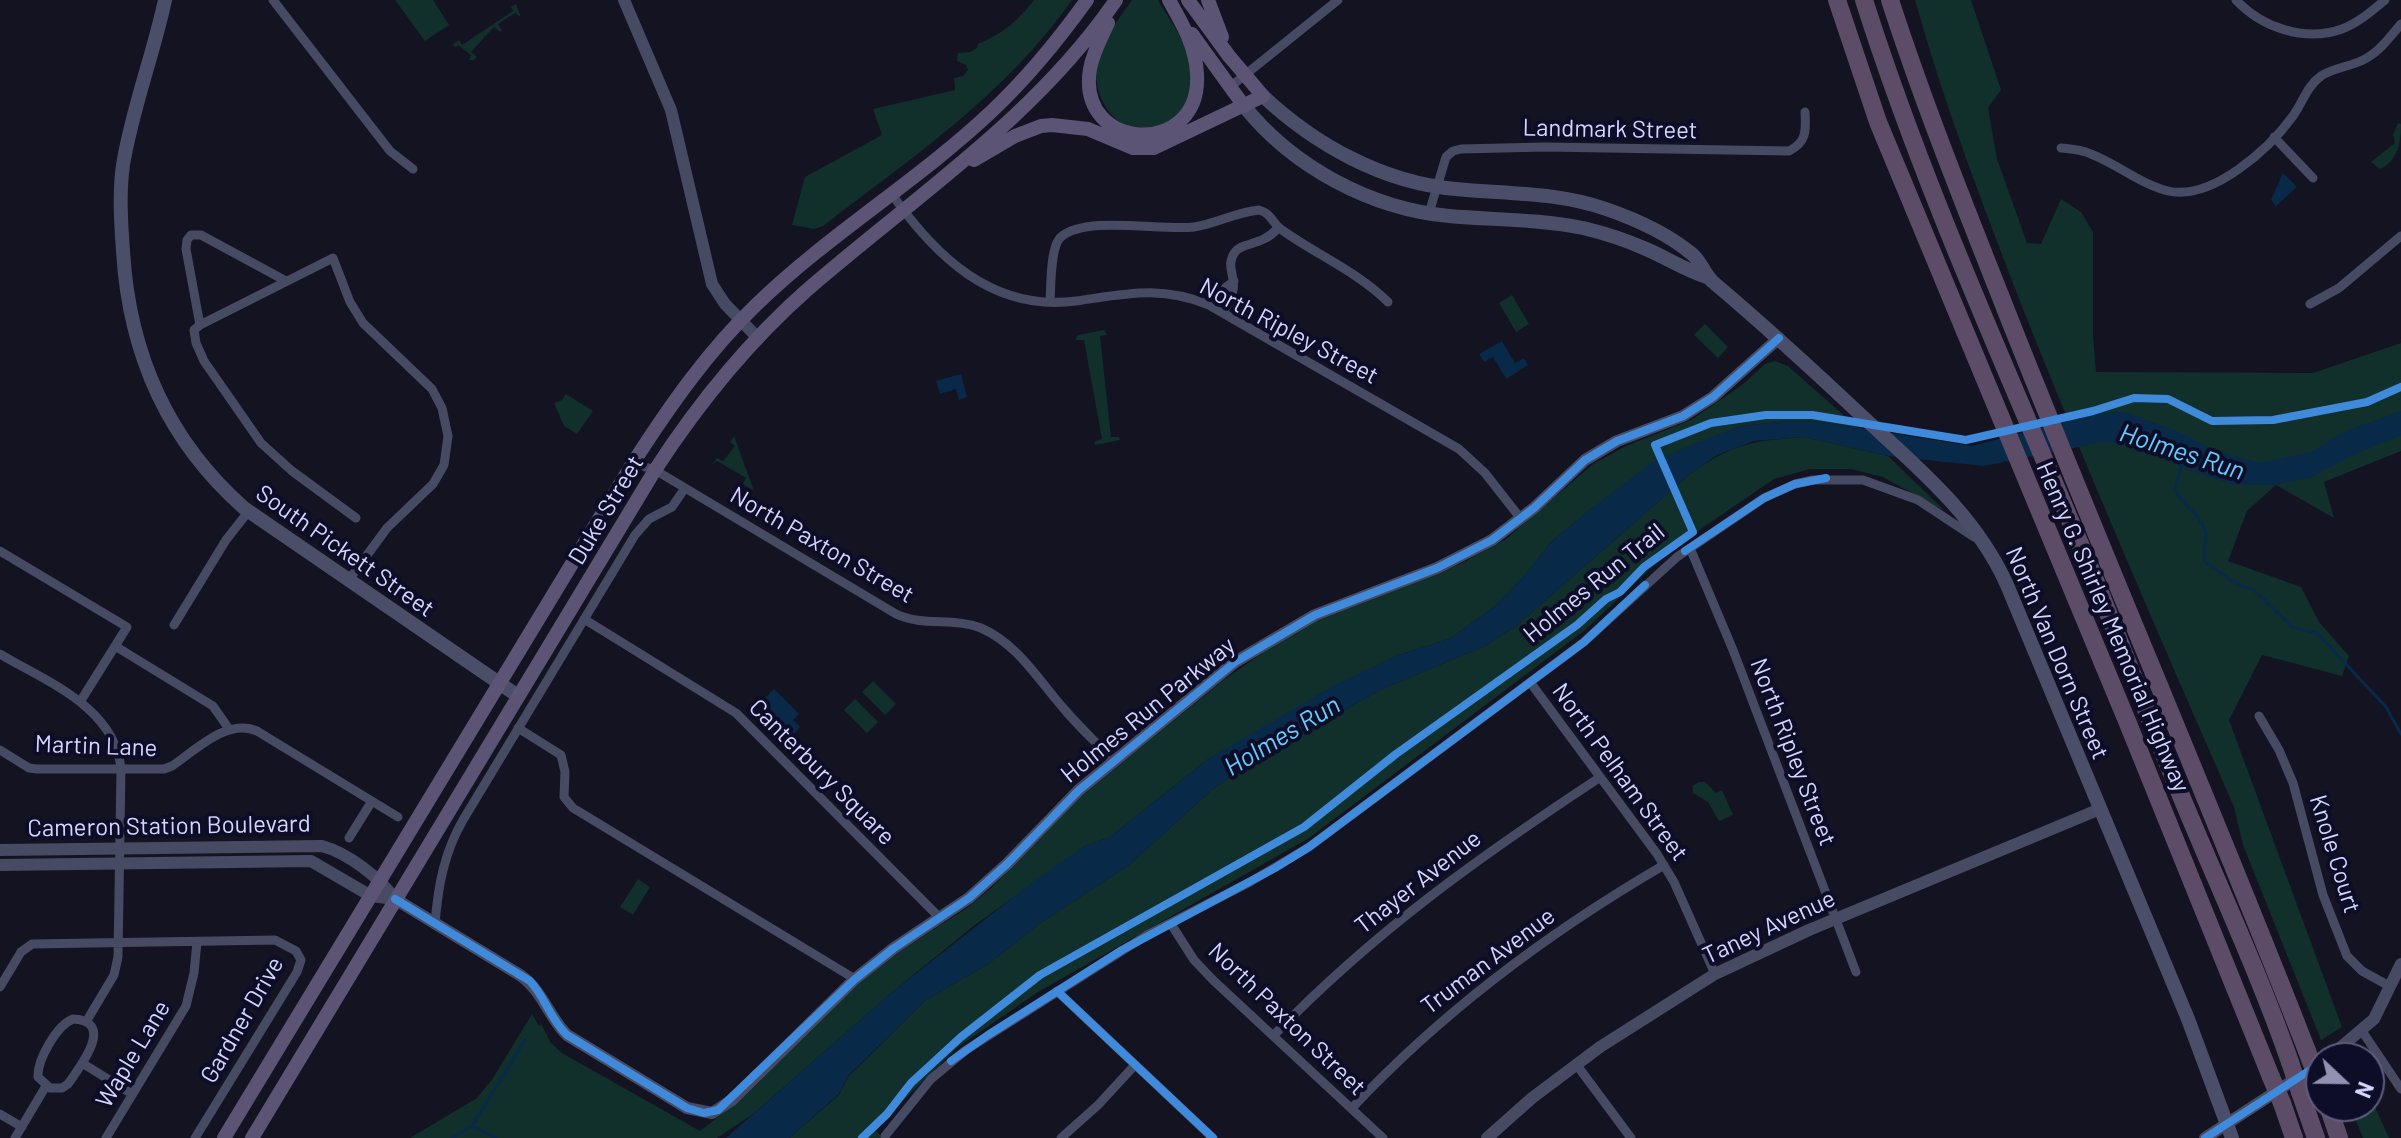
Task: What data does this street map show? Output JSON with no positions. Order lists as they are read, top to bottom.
{
  "streets": {
    "highway": ["Henry G. Shirley Memorial Highway"],
    "main road": ["Duke Street", "South Pickett Street", "North Van Dorn Street"],
    "street": [
      "Landmark Street",
      "North Ripley Street",
      "North Paxton Street",
      "Holmes Run Parkway",
      "Martin Lane",
      "Canterbury Square",
      "North Pelham Street",
      "Cameron Station Boulevard",
      "Knole Court",
      "Thayer Avenue",
      "Taney Avenue",
      "Truman Avenue",
      "Gardner Drive",
      "Waple Lane"
    ],
    "cycle path": ["Holmes Run Trail"]
  },
  "crossings": [
    ["Landmark Street", "North Van Dorn Street"],
    ["North Ripley Street", "Duke Street"],
    ["North Ripley Street", "Holmes Run Parkway"],
    ["North Ripley Street", "Taney Avenue"],
    ["Duke Street", "North Paxton Street"],
    ["Duke Street", "South Pickett Street"],
    ["Duke Street", "Holmes Run Parkway"],
    ["Duke Street", "Canterbury Square"],
    ["Duke Street", "Cameron Station Boulevard"],
    ["North Paxton Street", "Holmes Run Parkway"],
    ["North Paxton Street", "Thayer Avenue"],
    ["North Paxton Street", "Truman Avenue"],
    ["North Van Dorn Street", "Holmes Run Parkway"],
    ["North Van Dorn Street", "Taney Avenue"],
    ["Holmes Run Parkway", "Canterbury Square"],
    ["North Pelham Street", "Thayer Avenue"],
    ["North Pelham Street", "Taney Avenue"],
    ["North Pelham Street", "Truman Avenue"],
    ["Gardner Drive", "Waple Lane"]
  ],
  "water": ["Holmes Run"],
  "north": "right"
}
